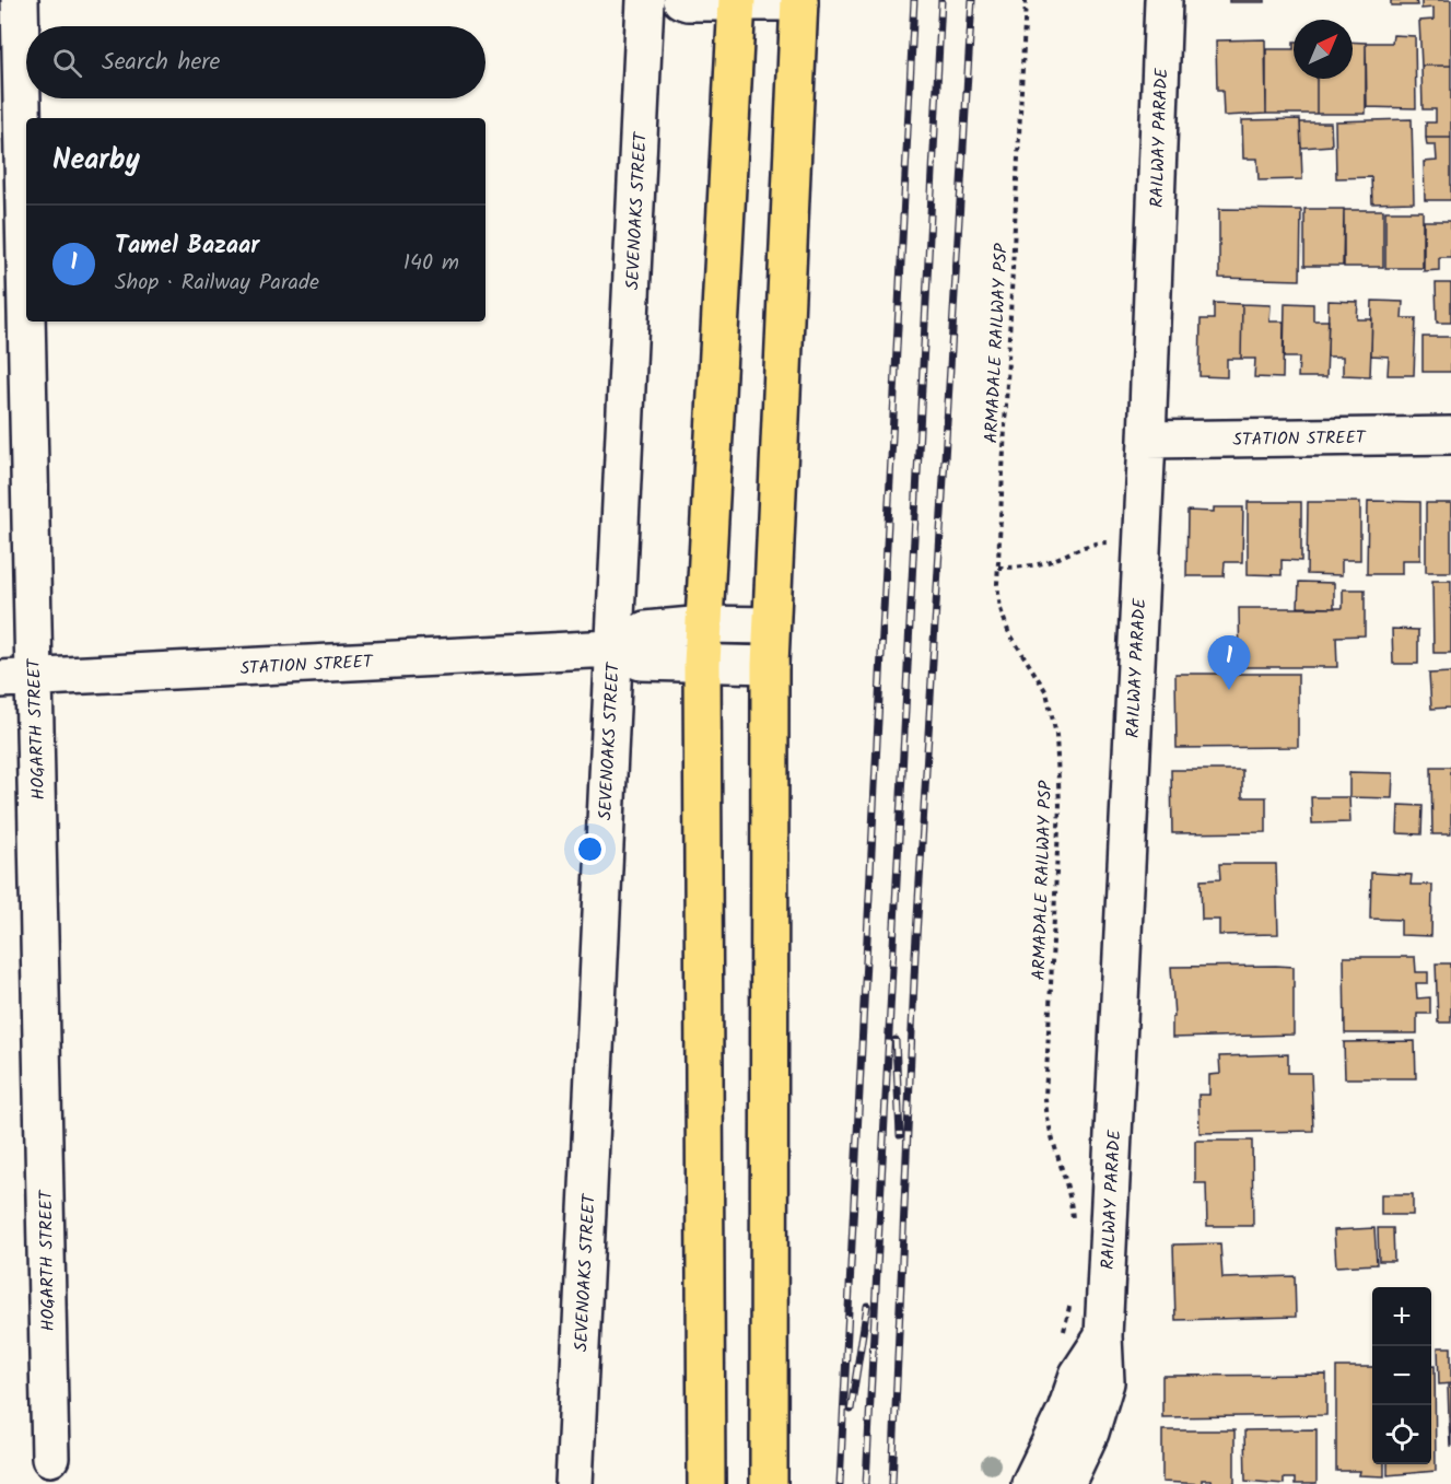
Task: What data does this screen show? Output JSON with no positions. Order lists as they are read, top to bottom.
{
  "streets": {
    "street": [
      "RAILWAY PARADE",
      "SEVENOAKS STREET",
      "STATION STREET",
      "HOGARTH STREET"
    ],
    "path": ["ARMADALE RAILWAY PSP"]
  },
  "crossings": [
    ["RAILWAY PARADE", "STATION STREET"],
    ["SEVENOAKS STREET", "STATION STREET"],
    ["STATION STREET", "HOGARTH STREET"]
  ],
  "north": "top right",
  "page": {
    "search": "Search here",
    "heading": "Nearby",
    "list": [
      {
        "mark": "1",
        "name": "Tamel Bazaar",
        "note": "Shop · Railway Parade",
        "value": "140 m"
      }
    ],
    "pins": "1",
    "map_buttons": ["+", "−"]
  }
}
